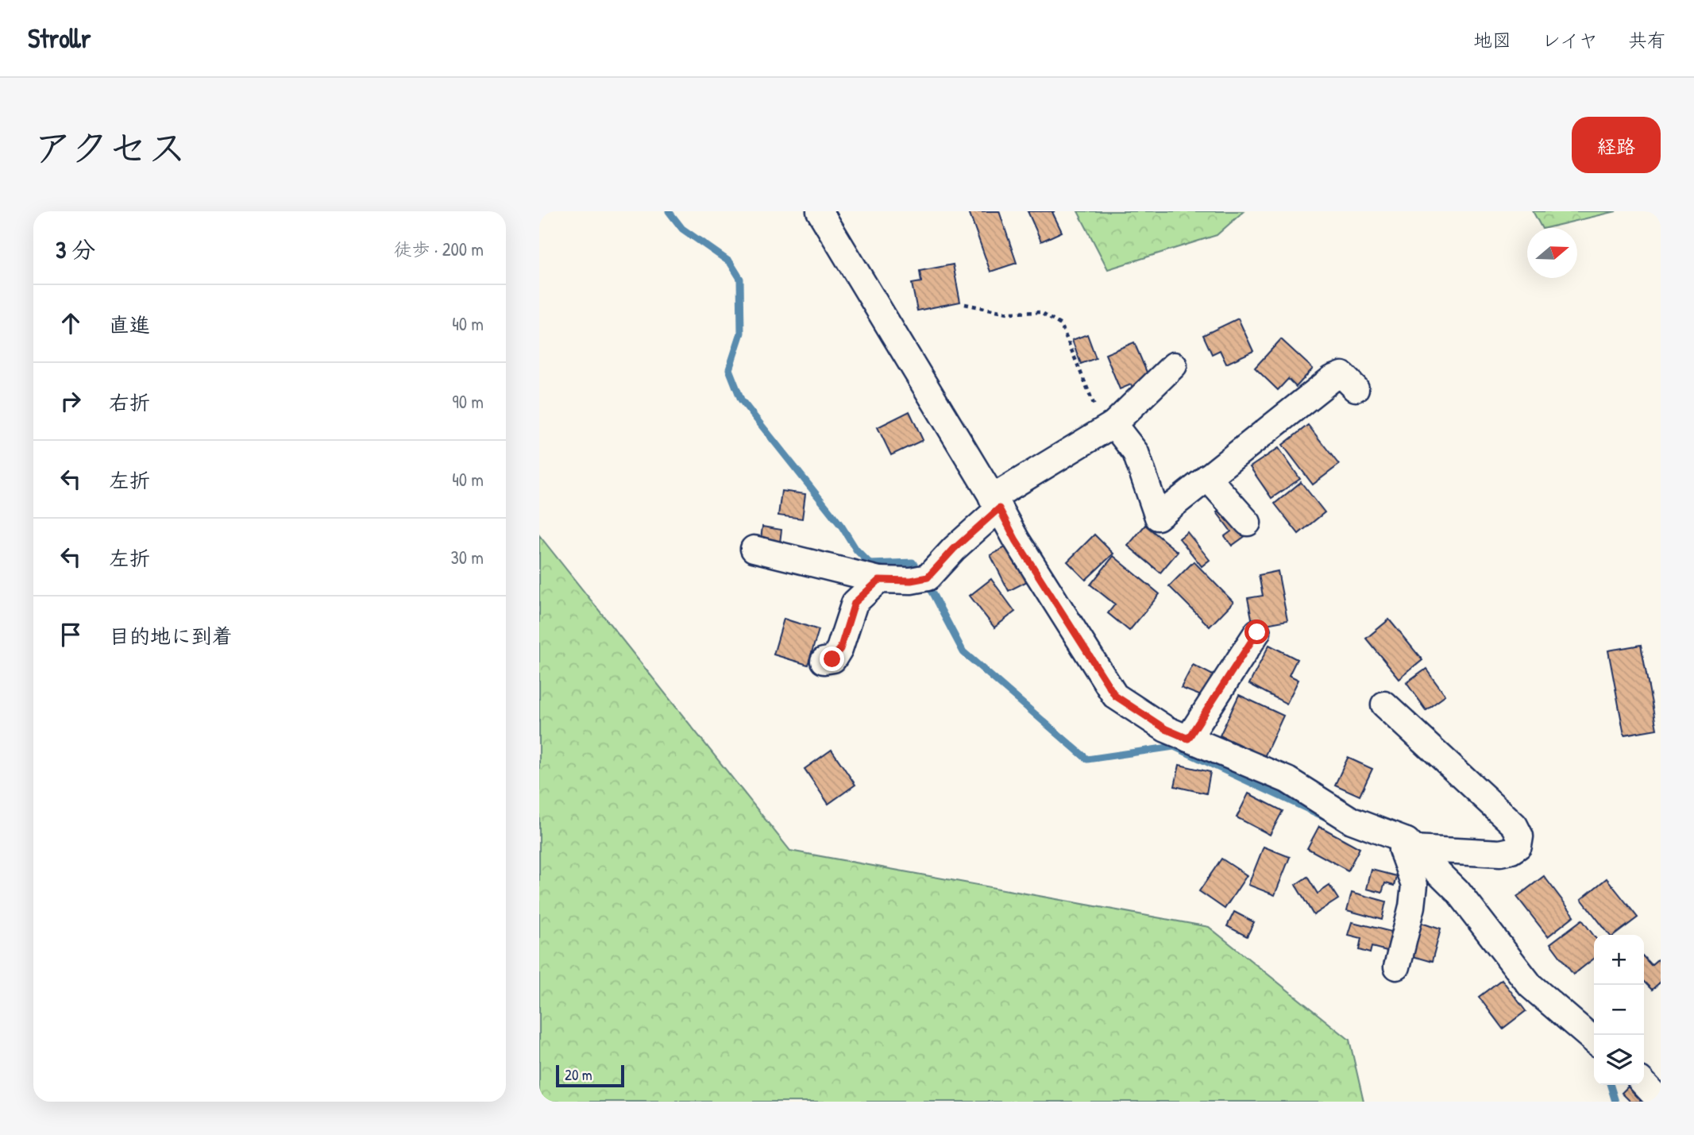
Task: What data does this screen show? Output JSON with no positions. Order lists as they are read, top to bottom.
{
  "scale_bar": "20 m",
  "north": "right",
  "page": {
    "header": "Strollr",
    "nav": ["地図", "レイヤ", "共有"],
    "title": "アクセス",
    "buttons": "経路",
    "heading": ["3 分", "徒歩 · 200 m"],
    "list": [
      ["直進", "40 m"],
      ["右折", "90 m"],
      ["左折", "40 m"],
      ["左折", "30 m"],
      "目的地に到着"
    ],
    "map_buttons": ["+", "−"],
    "scale": "20 m"
  }
}
